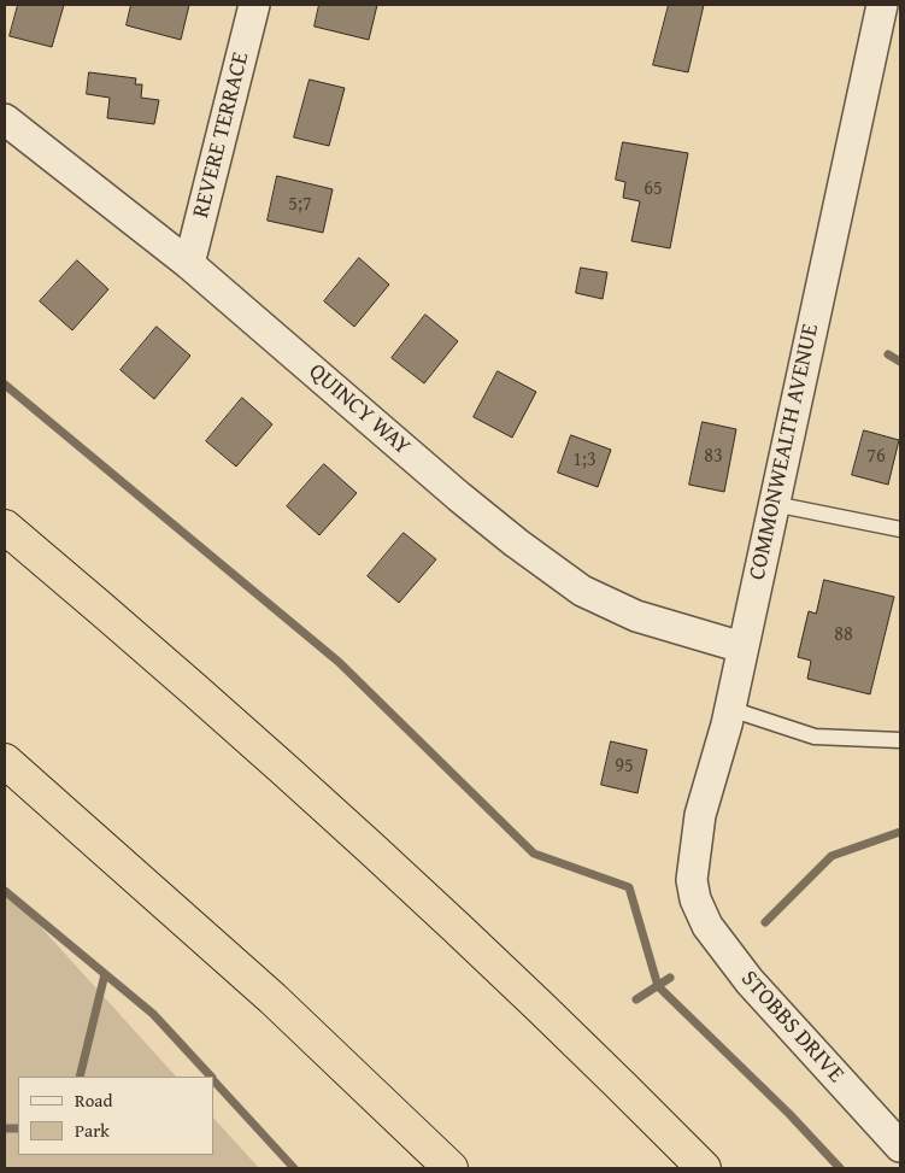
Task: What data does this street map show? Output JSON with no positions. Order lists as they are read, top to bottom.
{
  "streets": {
    "street": [
      "REVERE TERRACE",
      "QUINCY WAY",
      "COMMONWEALTH AVENUE",
      "STOBBS DRIVE"
    ]
  },
  "crossings": [
    ["REVERE TERRACE", "QUINCY WAY"],
    ["QUINCY WAY", "COMMONWEALTH AVENUE"],
    ["COMMONWEALTH AVENUE", "STOBBS DRIVE"]
  ],
  "house_numbers": [
    "65",
    "5;7",
    "83",
    "76",
    "1;3",
    "88",
    "95"
  ],
  "legend": ["Road", "Park"]
}
